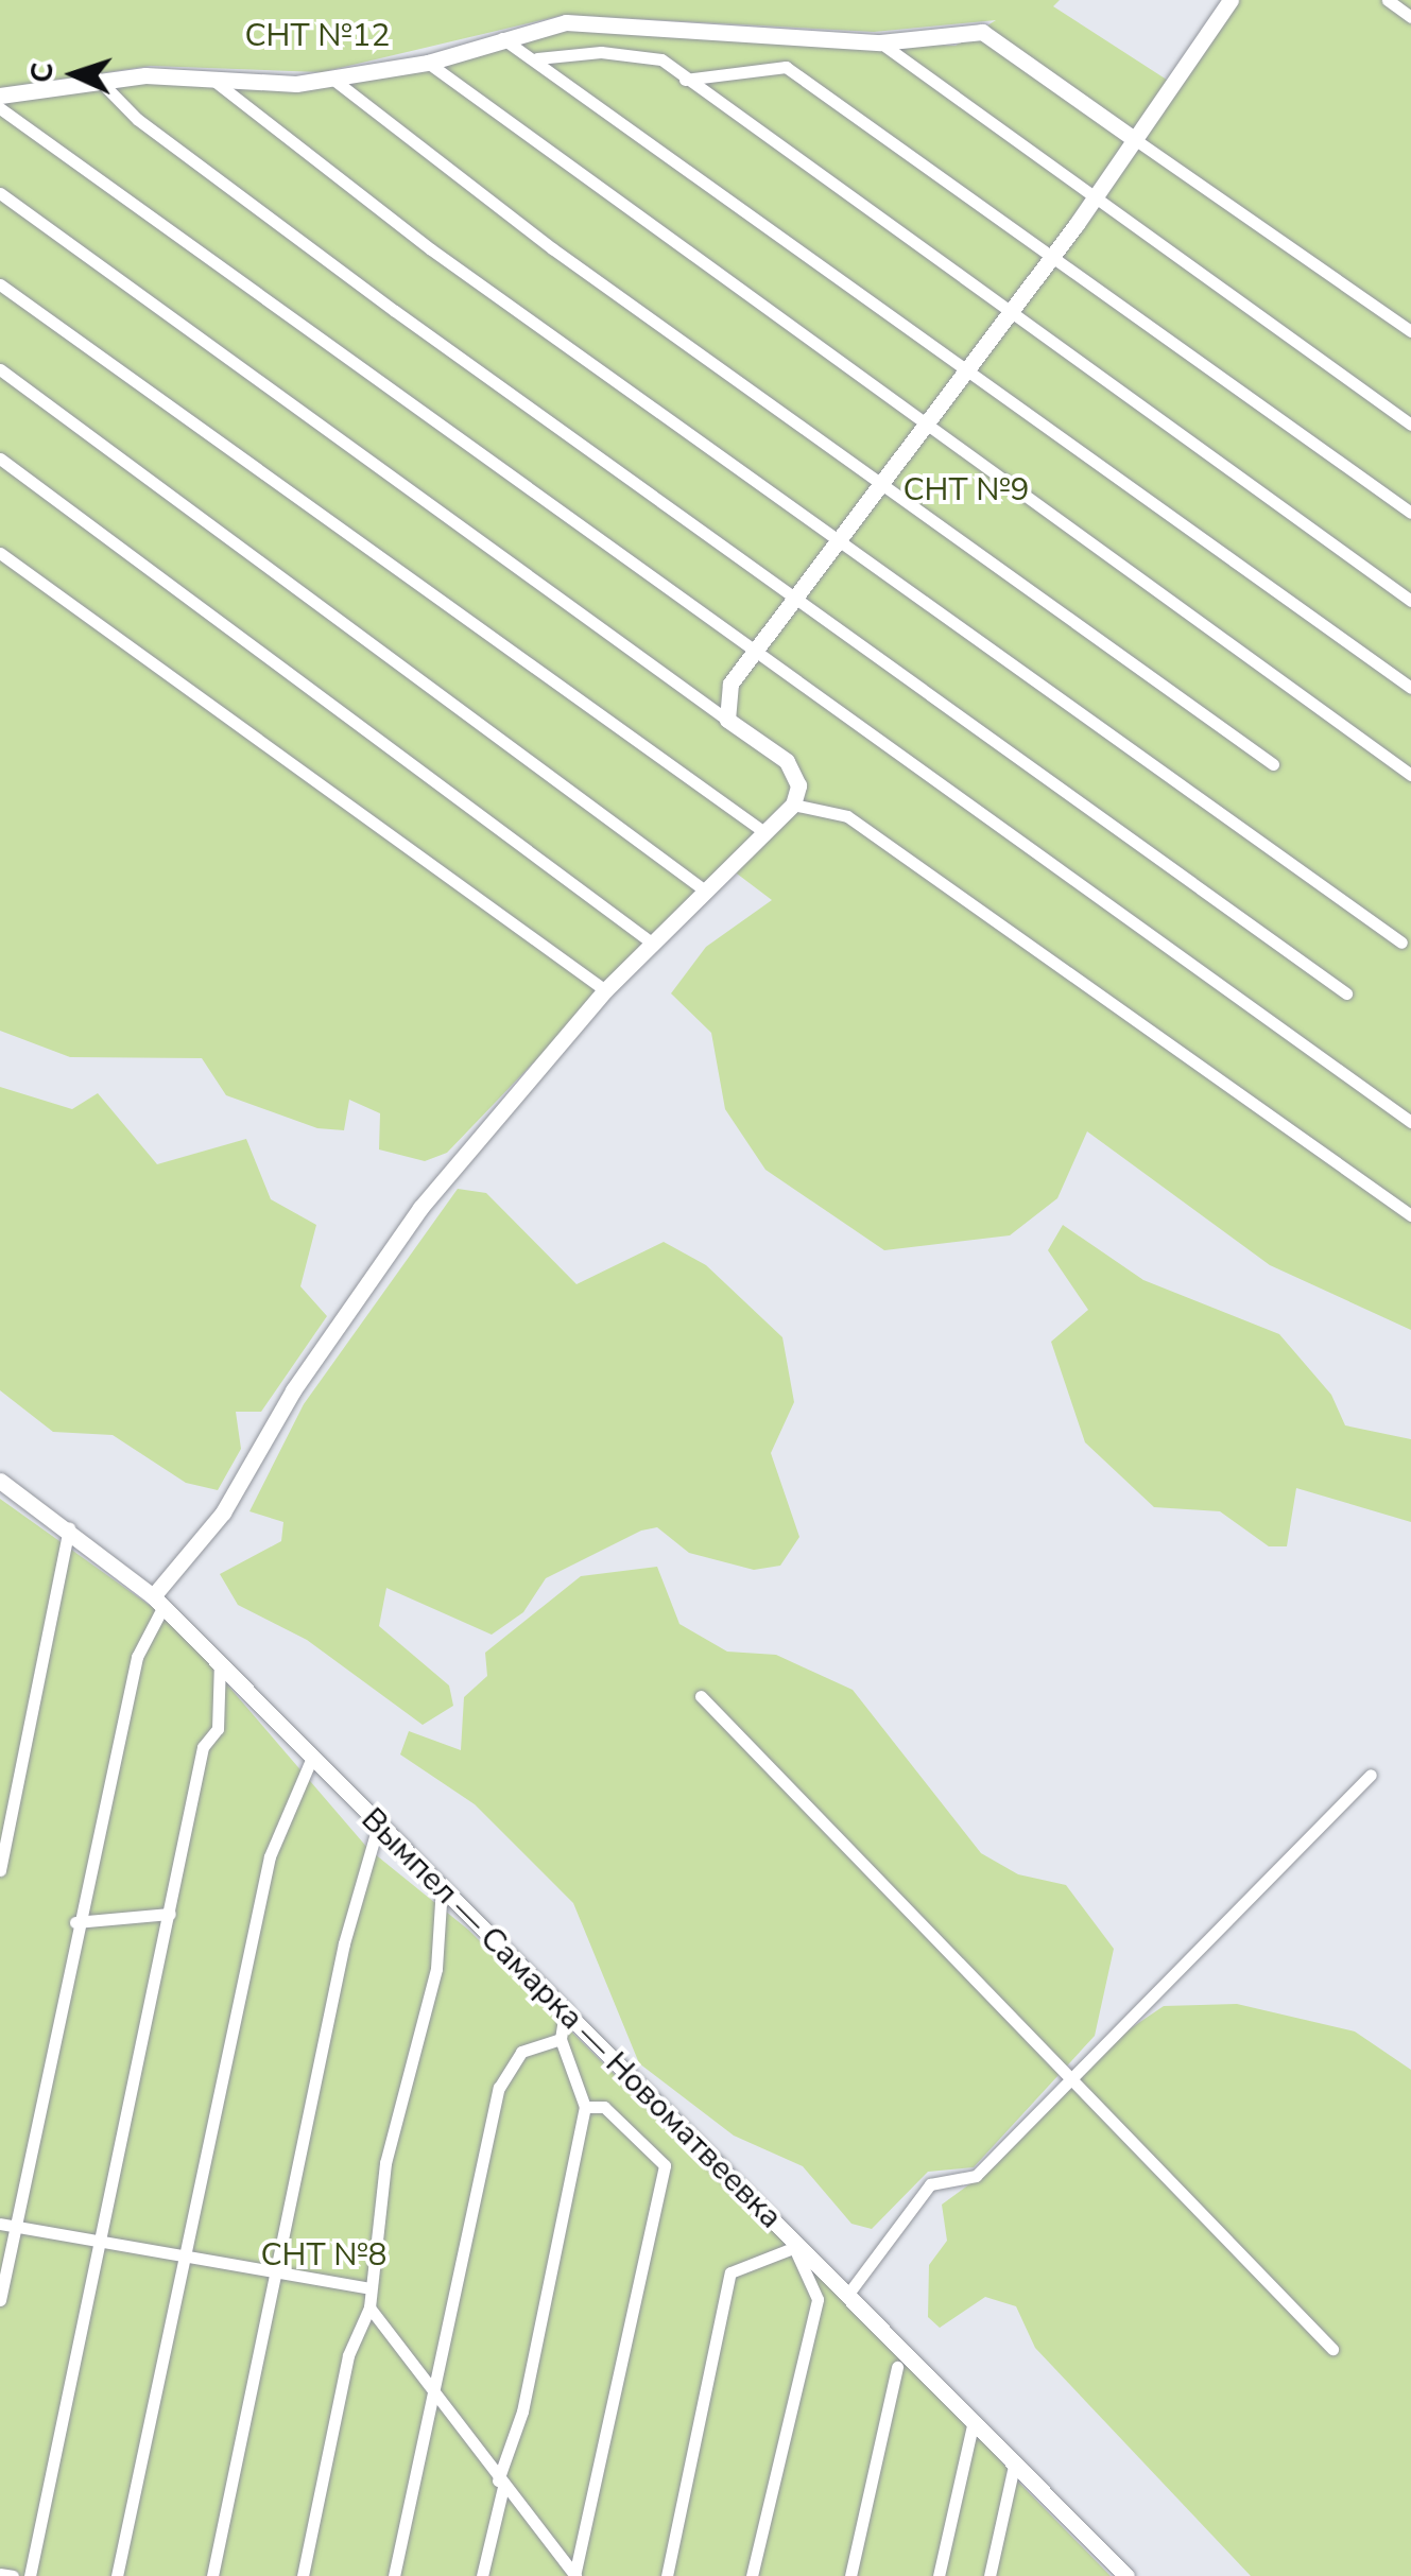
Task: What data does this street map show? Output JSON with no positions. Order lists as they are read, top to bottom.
{
  "streets": {
    "street": ["Вымпел — Самарка — Новоматвеевка"]
  },
  "parks": ["СНТ №12", "СНТ №9", "СНТ №8"],
  "north": "left"
}
